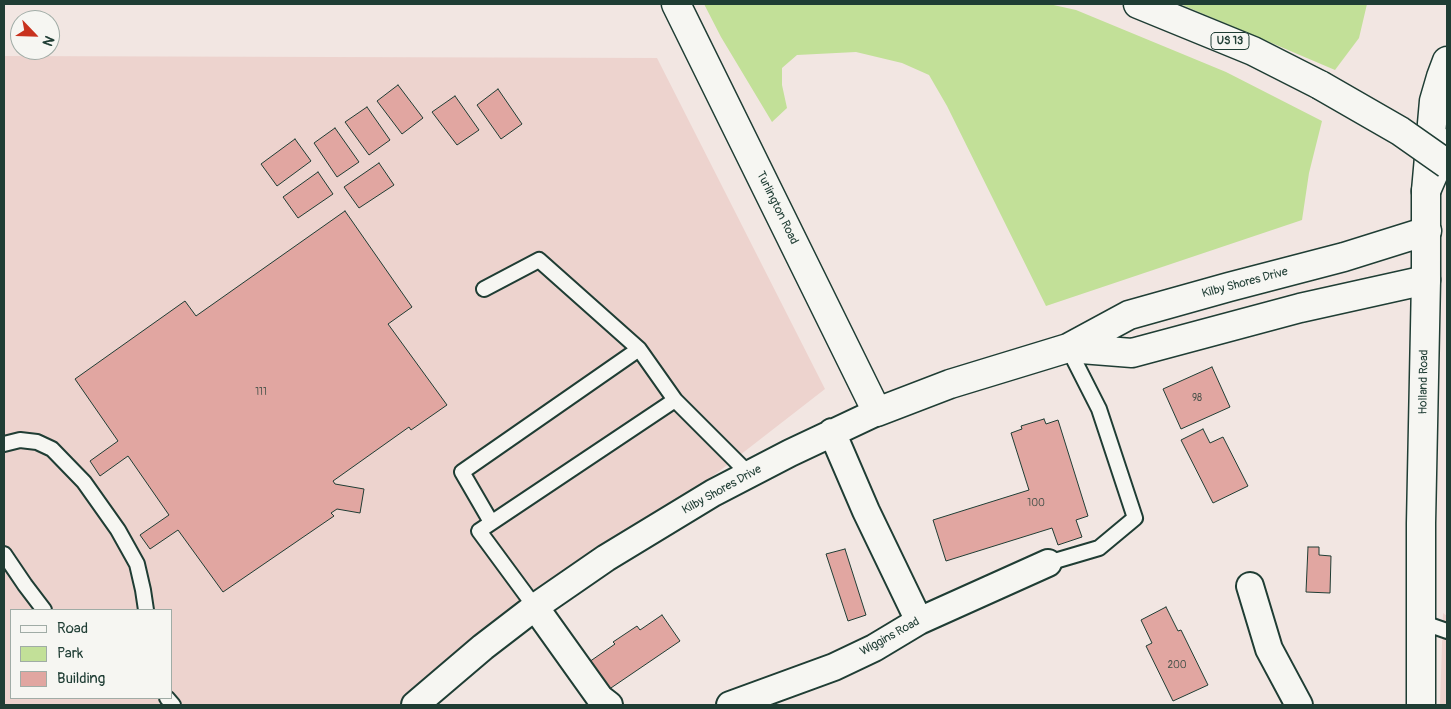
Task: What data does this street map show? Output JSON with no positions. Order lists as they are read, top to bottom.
{
  "streets": {
    "main road": [
      "US 13",
      "Turlington Road",
      "Kilby Shores Drive",
      "Holland Road"
    ],
    "street": ["Wiggins Road"]
  },
  "crossings": [
    ["Turlington Road", "Kilby Shores Drive"],
    ["Kilby Shores Drive", "Holland Road"]
  ],
  "house_numbers": [
    "111",
    "98",
    "100",
    "200"
  ],
  "legend": ["Road", "Park", "Building"],
  "north": "bottom right"
}
